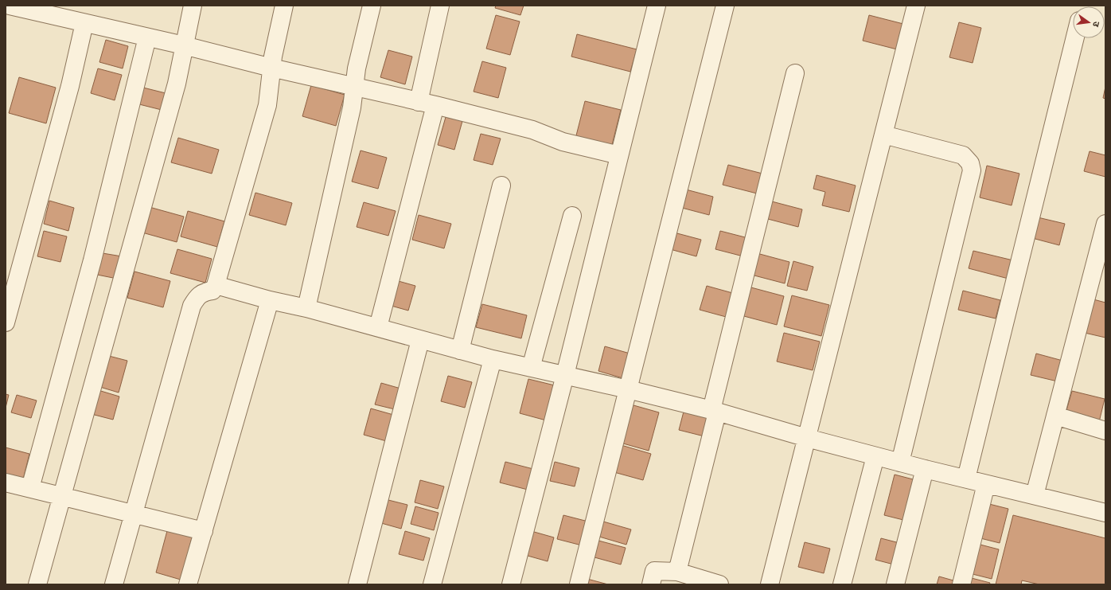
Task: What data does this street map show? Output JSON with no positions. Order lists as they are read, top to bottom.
{
  "north": "right"
}
